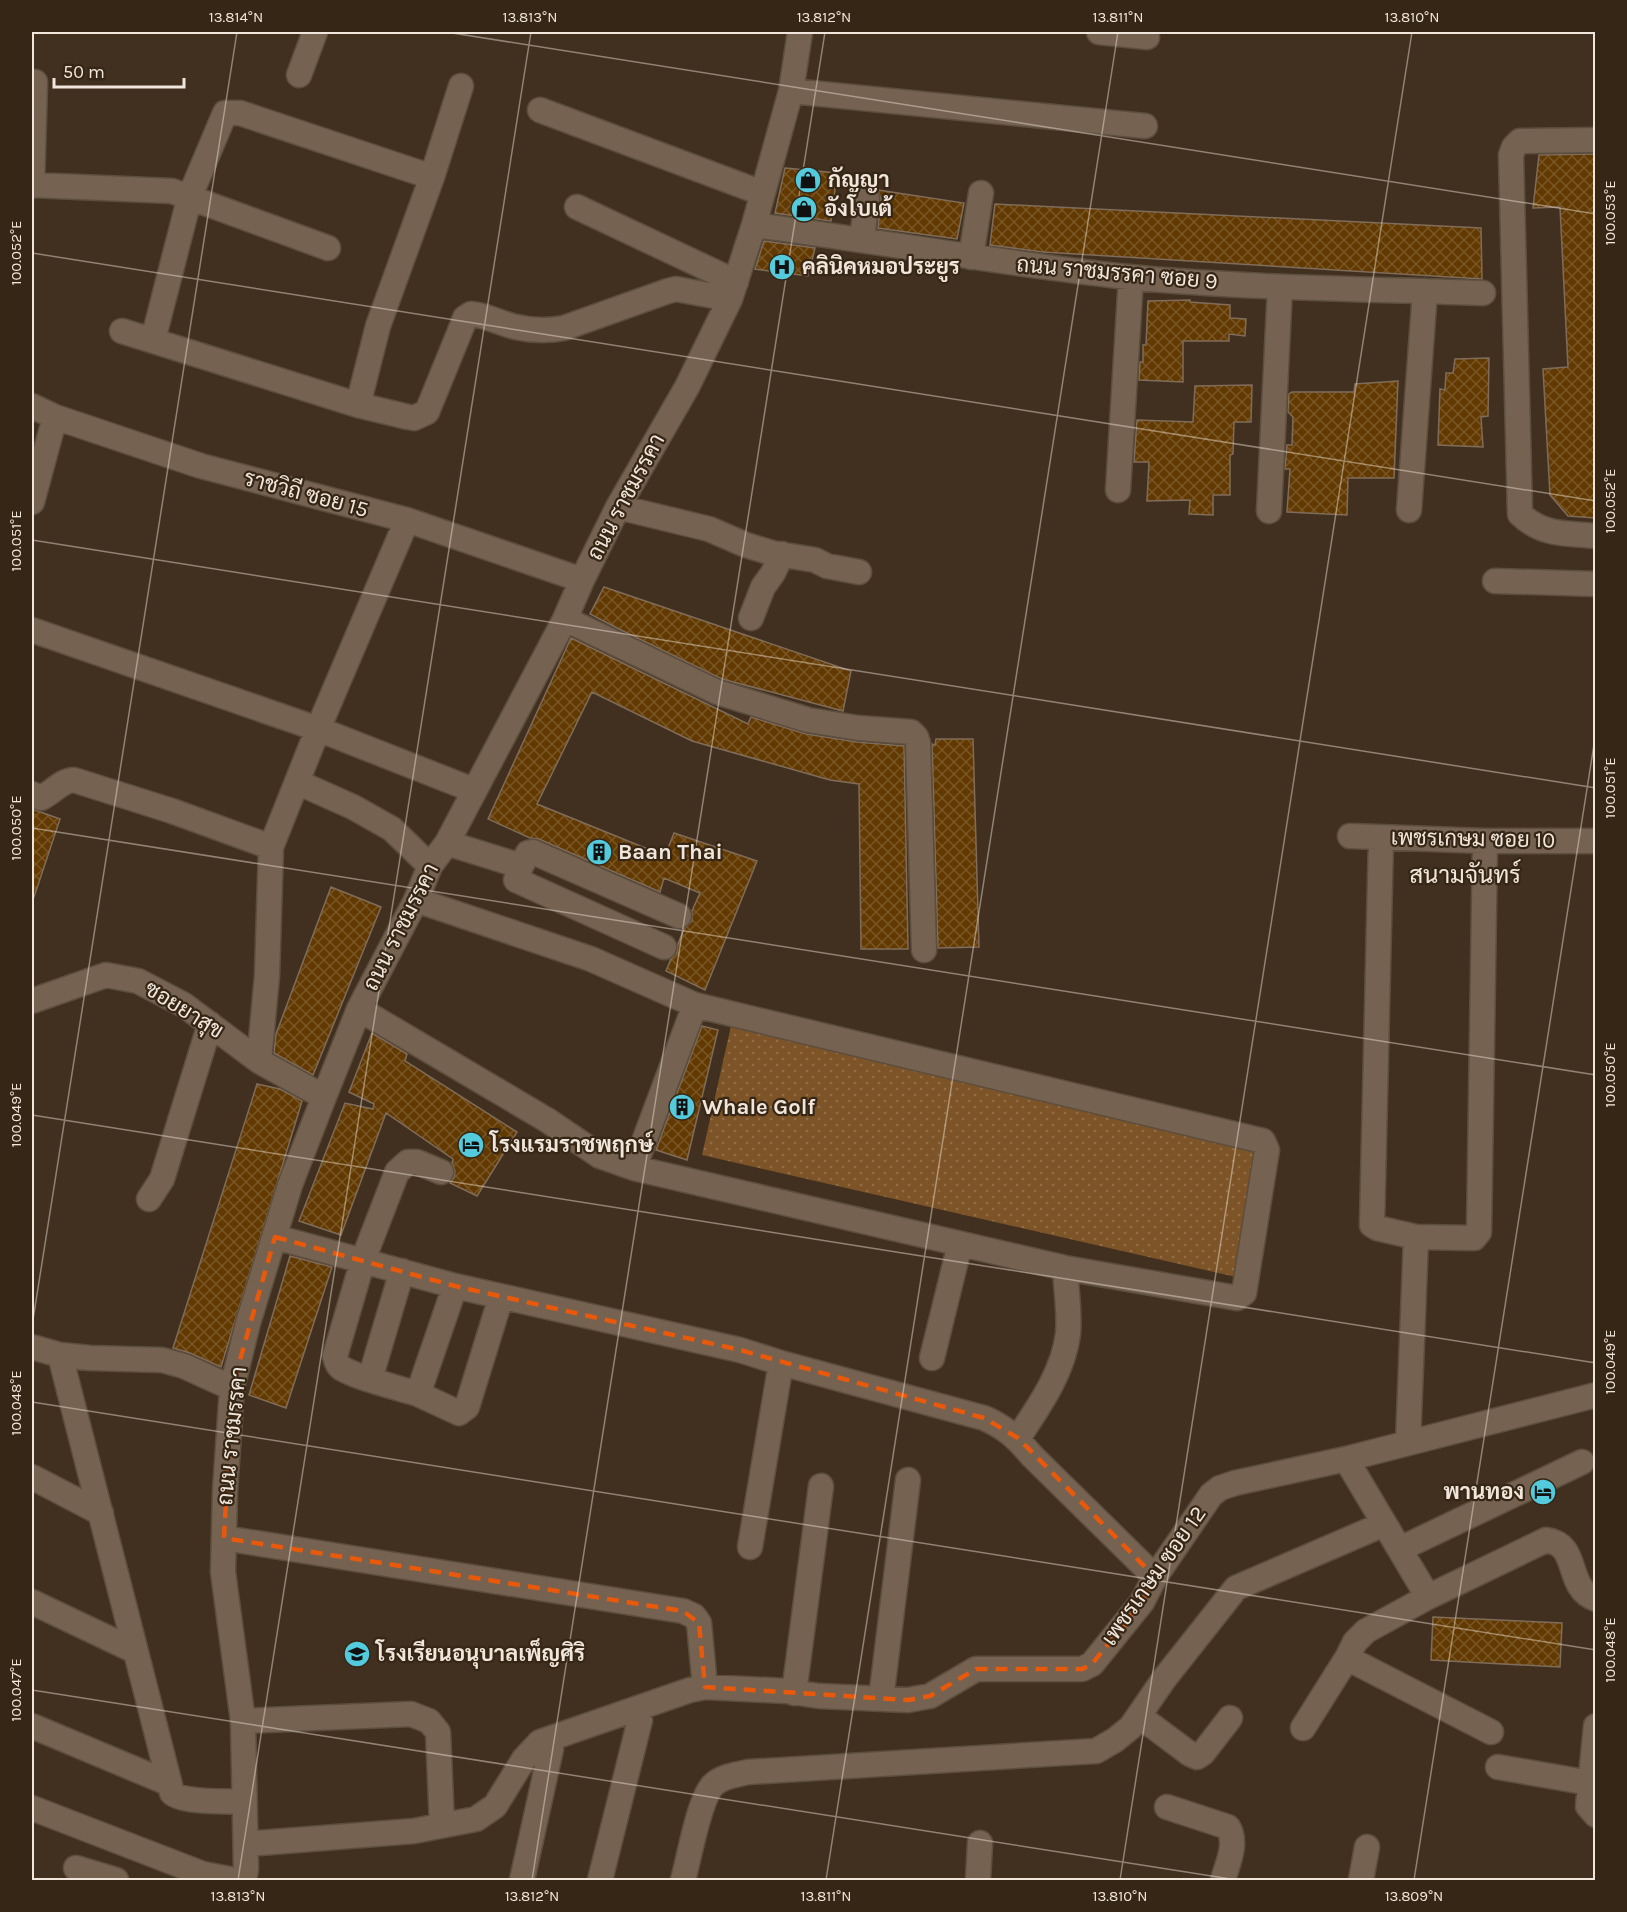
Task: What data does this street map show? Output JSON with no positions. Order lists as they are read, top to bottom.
{
  "streets": {
    "street": [
      "ถนน ราชมรรคา ซอย 9",
      "ราชวิถี ซอย 15",
      "ถนน ราชมรรคา",
      "เพชรเกษม ซอย 10",
      "ซอยยาสุข",
      "เพชรเกษม ซอย 12"
    ]
  },
  "crossings": [
    ["ถนน ราชมรรคา ซอย 9", "ถนน ราชมรรคา"],
    ["ราชวิถี ซอย 15", "ถนน ราชมรรคา"],
    ["ถนน ราชมรรคา", "ซอยยาสุข"],
    ["ถนน ราชมรรคา", "เพชรเกษม ซอย 12"]
  ],
  "districts": ["สนามจันทร์"],
  "places": {
    "shop": ["กัญญา", "อังโบเต้"],
    "hospital": ["คลินิคหมอประยูร"],
    "building": ["Baan Thai", "Whale Golf"],
    "hotel": ["โรงแรมราชพฤกษ์", "พานทอง"],
    "school or university": ["โรงเรียนอนุบาลเพ็ญศิริ"]
  },
  "scale_bar": "50 m",
  "coordinates": [
    "13.814°N",
    "13.813°N",
    "13.812°N",
    "13.811°N",
    "13.810°N",
    "100.053°E",
    "100.052°E",
    "100.051°E",
    "100.050°E",
    "100.049°E",
    "100.048°E",
    "100.047°E",
    "13.809°N"
  ]
}
